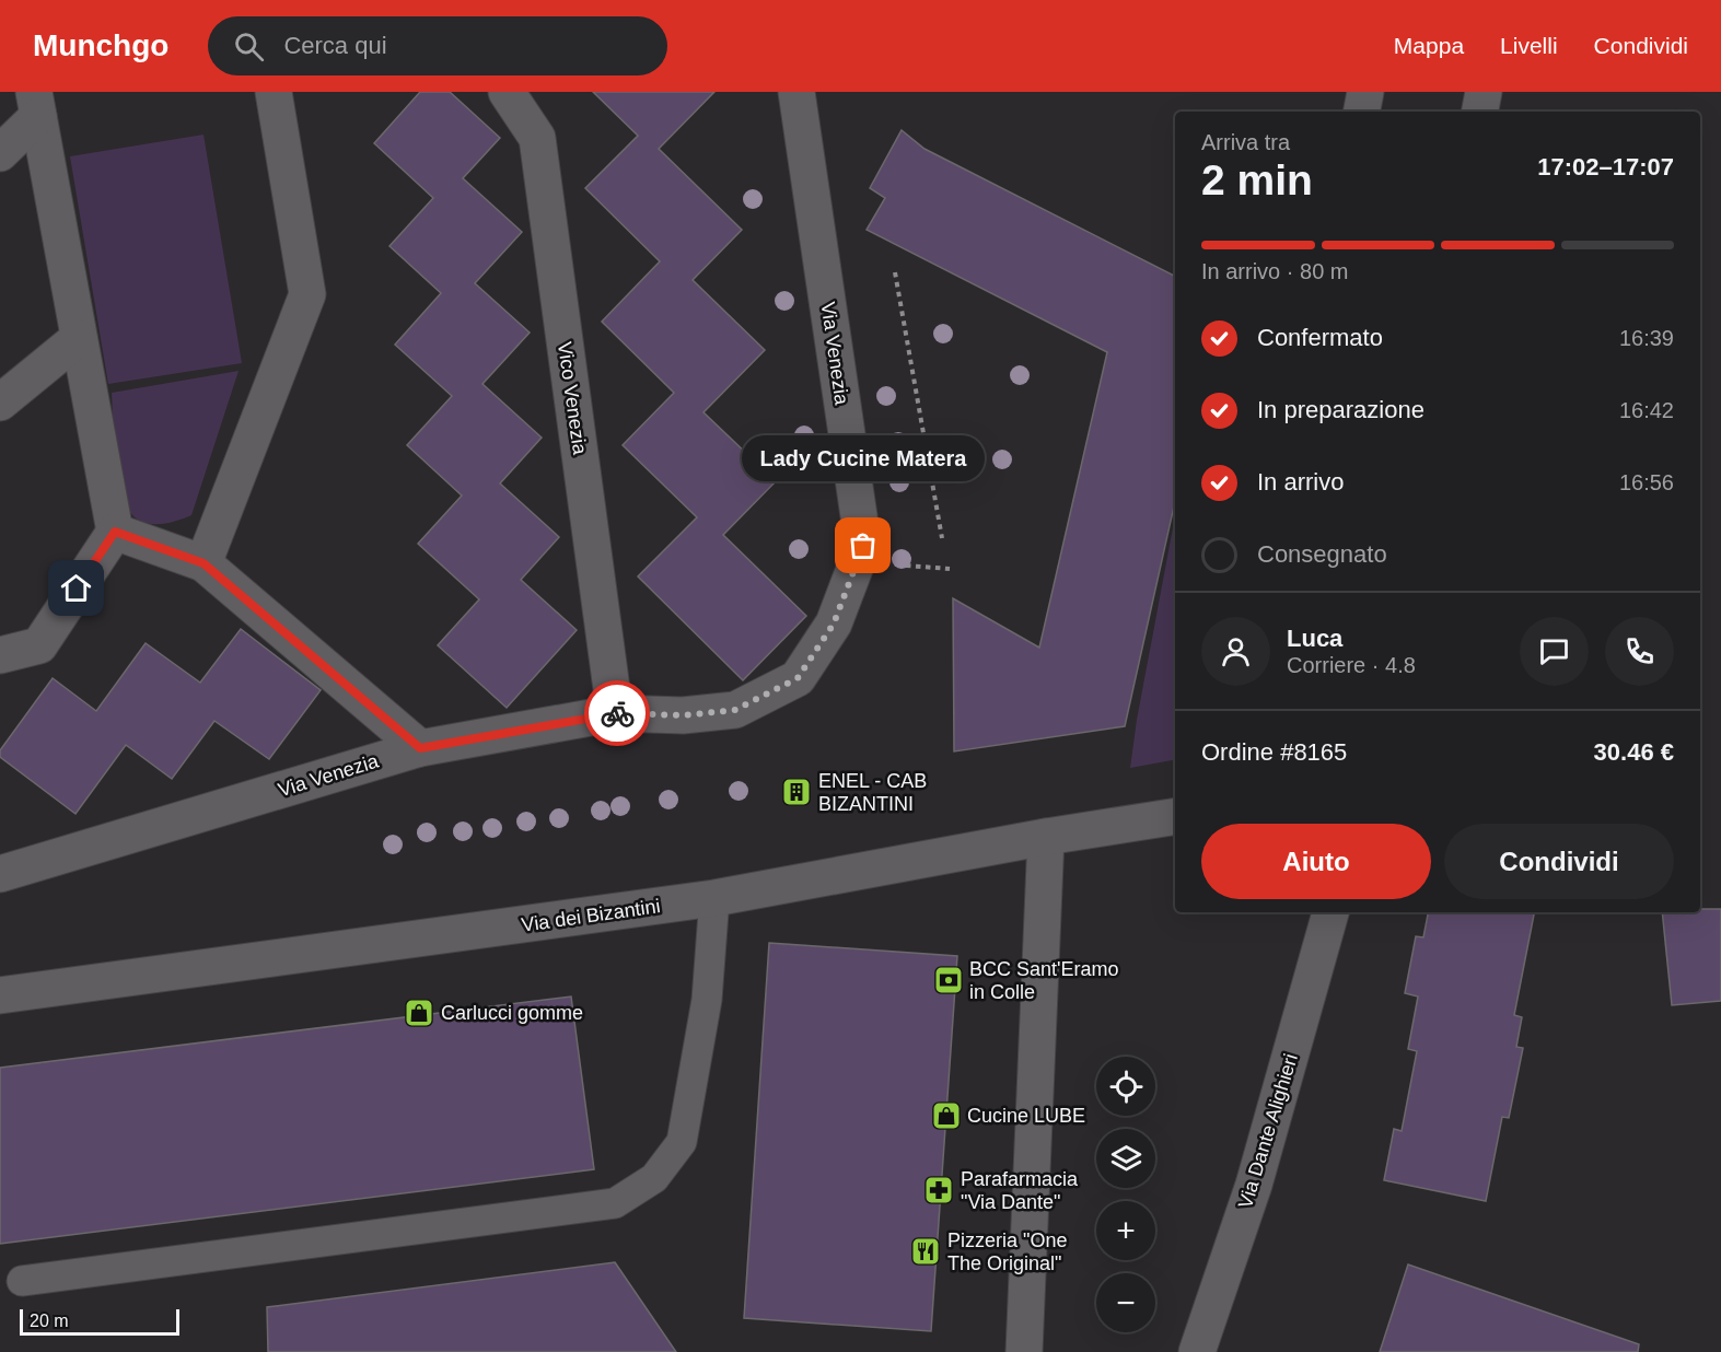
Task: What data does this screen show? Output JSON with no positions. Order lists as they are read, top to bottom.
{
  "streets": {
    "street": [
      "Via Venezia",
      "Vico Venezia",
      "Via dei Bizantini",
      "Via Dante Alighieri"
    ]
  },
  "crossings": [
    ["Via Venezia", "Vico Venezia"]
  ],
  "places": {
    "other": ["Lady Cucine Matera"],
    "building": ["ENEL - CAB BIZANTINI"],
    "bank": ["BCC Sant'Eramo in Colle"],
    "shop": ["Carlucci gomme", "Cucine LUBE"],
    "pharmacy": ["Parafarmacia \"Via Dante\""],
    "restaurant": ["Pizzeria \"One The Original\""]
  },
  "scale_bar": "20 m",
  "page": {
    "header": "Munchgo",
    "search": "Cerca qui",
    "nav": ["Mappa", "Livelli", "Condividi"],
    "heading": ["2 min", "Arriva tra", "17:02–17:07"],
    "panel": [
      "Luca",
      "Corriere · 4.8",
      "Ordine #8165",
      "30.46 €"
    ],
    "bar": "In arrivo · 80 m",
    "list": [
      ["Confermato", "16:39"],
      ["In preparazione", "16:42"],
      ["In arrivo", "16:56"],
      "Consegnato"
    ],
    "bubble": "Lady Cucine Matera",
    "buttons": ["Aiuto", "Condividi"],
    "map_buttons": ["+", "−"],
    "scale": "20 m"
  }
}
